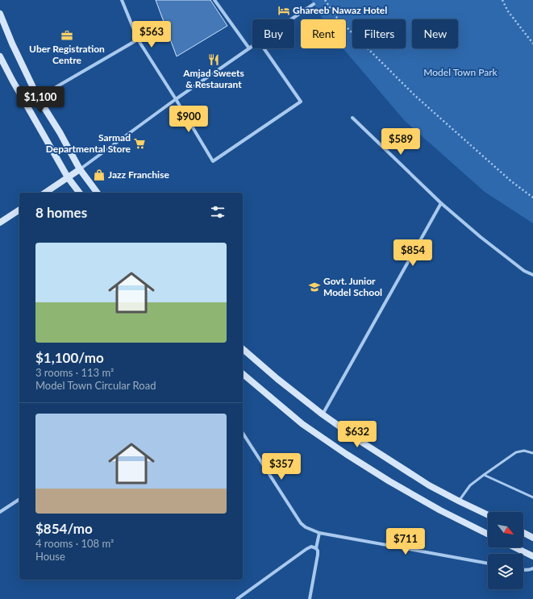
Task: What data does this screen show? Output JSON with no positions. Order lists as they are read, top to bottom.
{
  "parks": ["Model Town Park"],
  "places": {
    "hotel": ["Ghareeb Nawaz Hotel"],
    "office": ["Uber Registration Centre"],
    "restaurant": ["Amjad Sweets & Restaurant"],
    "supermarket": ["Sarmad Departmental Store"],
    "shop": ["Jazz Franchise"],
    "school or university": ["Govt. Junior Model School"]
  },
  "north": "bottom right",
  "page": {
    "chip": [
      "Buy",
      "Rent",
      "Filters",
      "New"
    ],
    "price": [
      "$563",
      "$1,100",
      "$900",
      "$589",
      "$854",
      "$632",
      "$357",
      "$711"
    ],
    "heading": "8 homes",
    "list": [
      {
        "name": "$1,100/mo",
        "note": "3 rooms · 113 m² · Model Town Circular Road"
      },
      {
        "name": "$854/mo",
        "note": "4 rooms · 108 m² · House"
      }
    ]
  }
}
